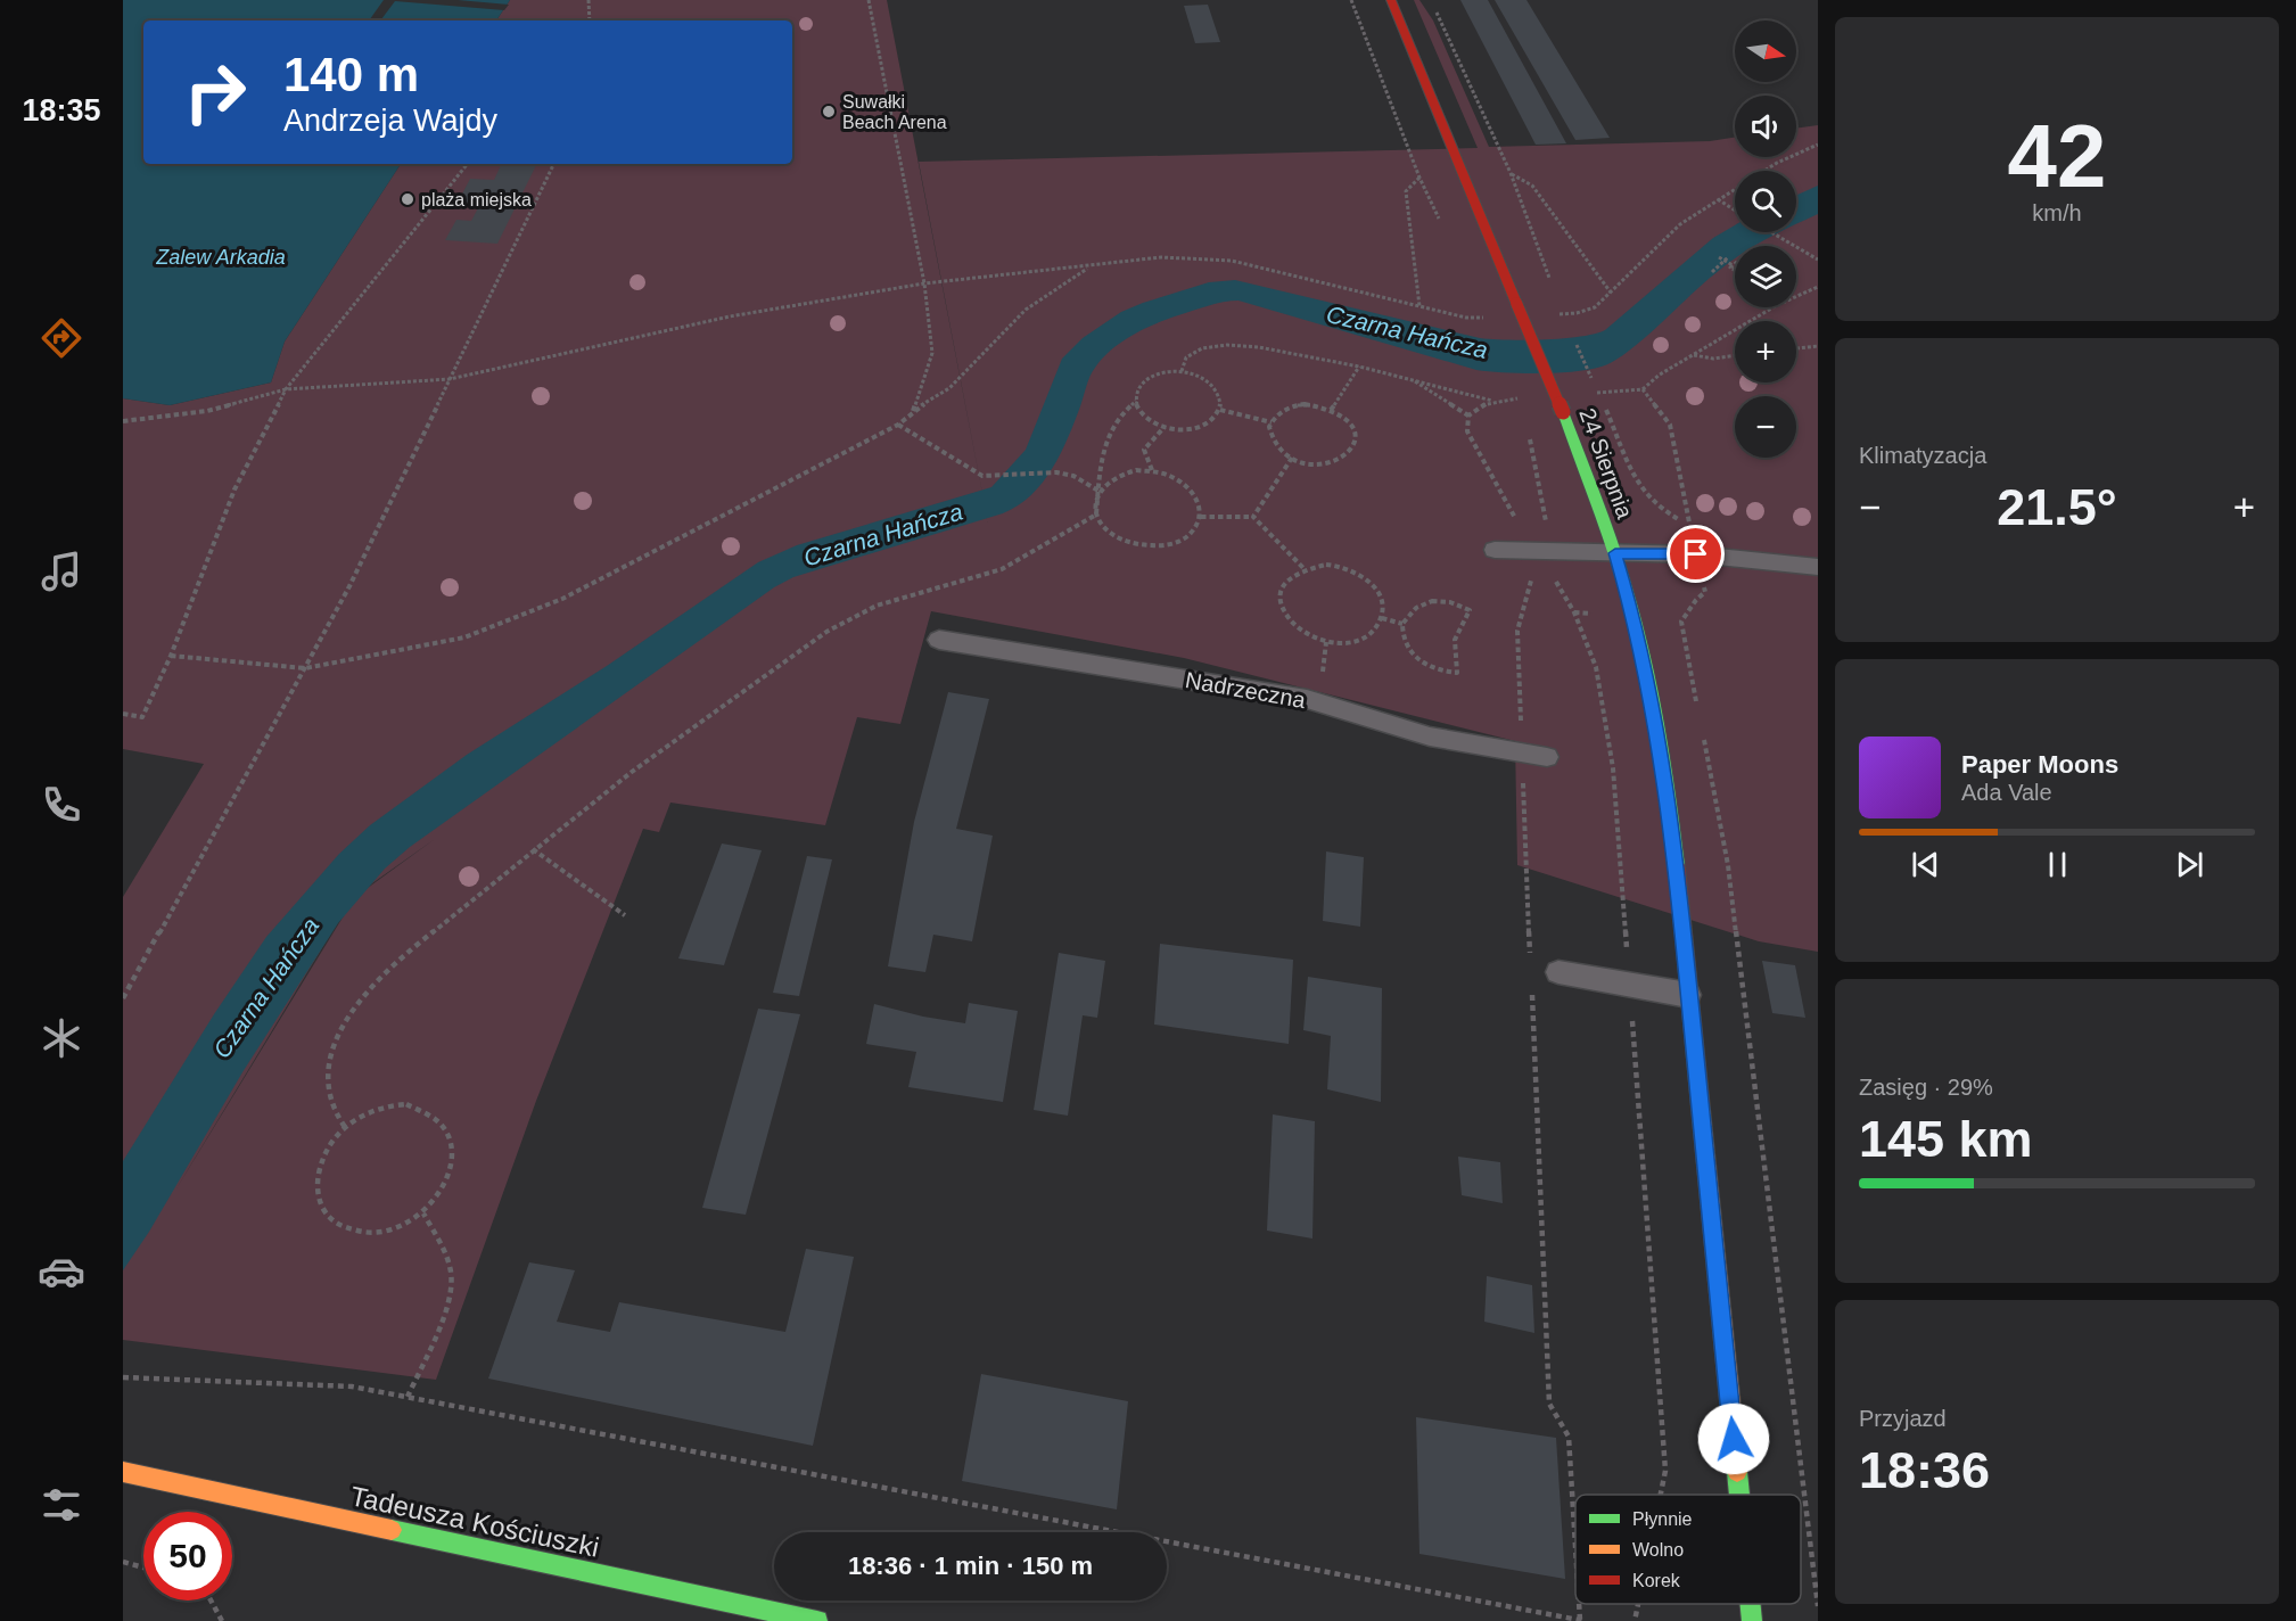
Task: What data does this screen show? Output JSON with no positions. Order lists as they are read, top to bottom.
{
  "streets": {
    "main road": ["24 Sierpnia", "Tadeusza Kościuszki"],
    "lane": ["Nadrzeczna"]
  },
  "water": ["Zalew Arkadia", "Czarna Hańcza"],
  "places": ["Suwałki Beach Arena", "plaża miejska"],
  "legend": ["Płynnie", "Wolno", "Korek"],
  "north": "right",
  "page": {
    "tabs": "18:35",
    "tile": [
      ["42", "km/h"],
      "Klimatyzacja",
      ["Zasięg · 29%", "145 km"],
      ["Przyjazd", "18:36"]
    ],
    "map_buttons": ["+", "−"],
    "turn": ["140 m", "Andrzeja Wajdy"],
    "heat": ["−", "21.5°", "+"],
    "song": ["Paper Moons", "Ada Vale"],
    "limit": "50",
    "trip": "18:36 · 1 min · 150 m"
  }
}
